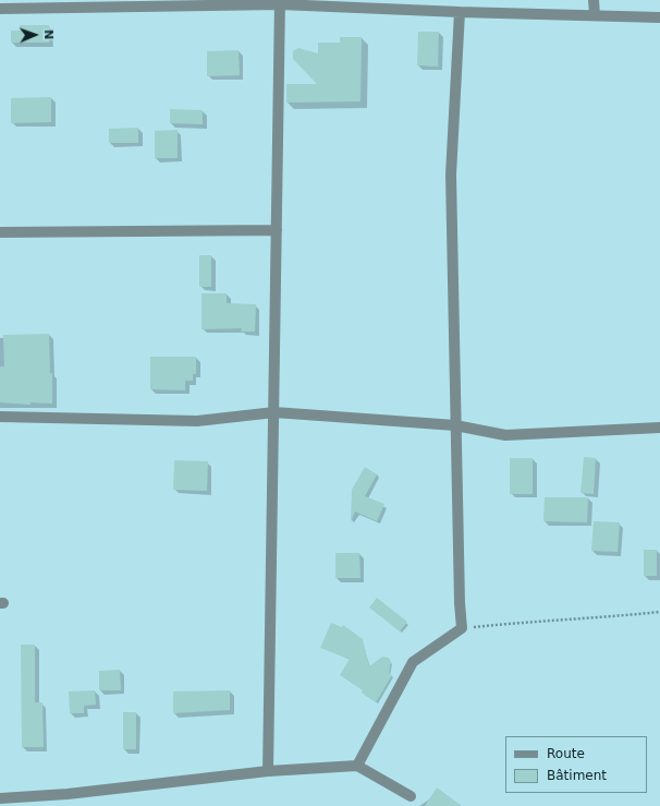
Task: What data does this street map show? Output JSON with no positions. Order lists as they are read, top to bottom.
{
  "legend": ["Route", "Bâtiment"],
  "north": "right"
}
